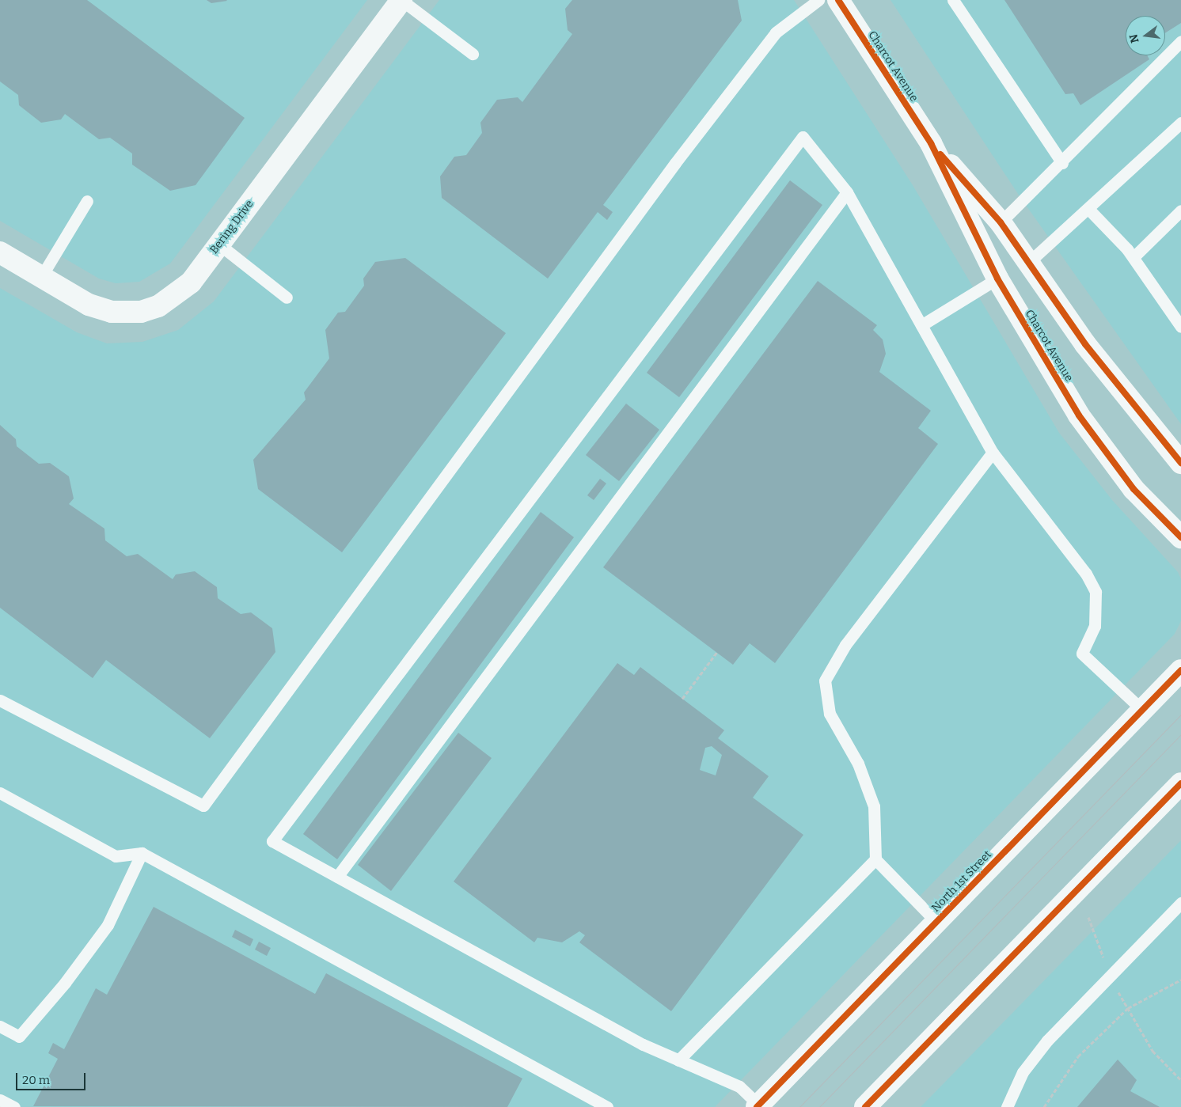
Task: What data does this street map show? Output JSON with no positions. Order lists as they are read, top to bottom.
{
  "streets": {
    "main road": ["Charcot Avenue", "Bering Drive", "North 1st Street"]
  },
  "scale_bar": "20 m",
  "north": "left"
}
